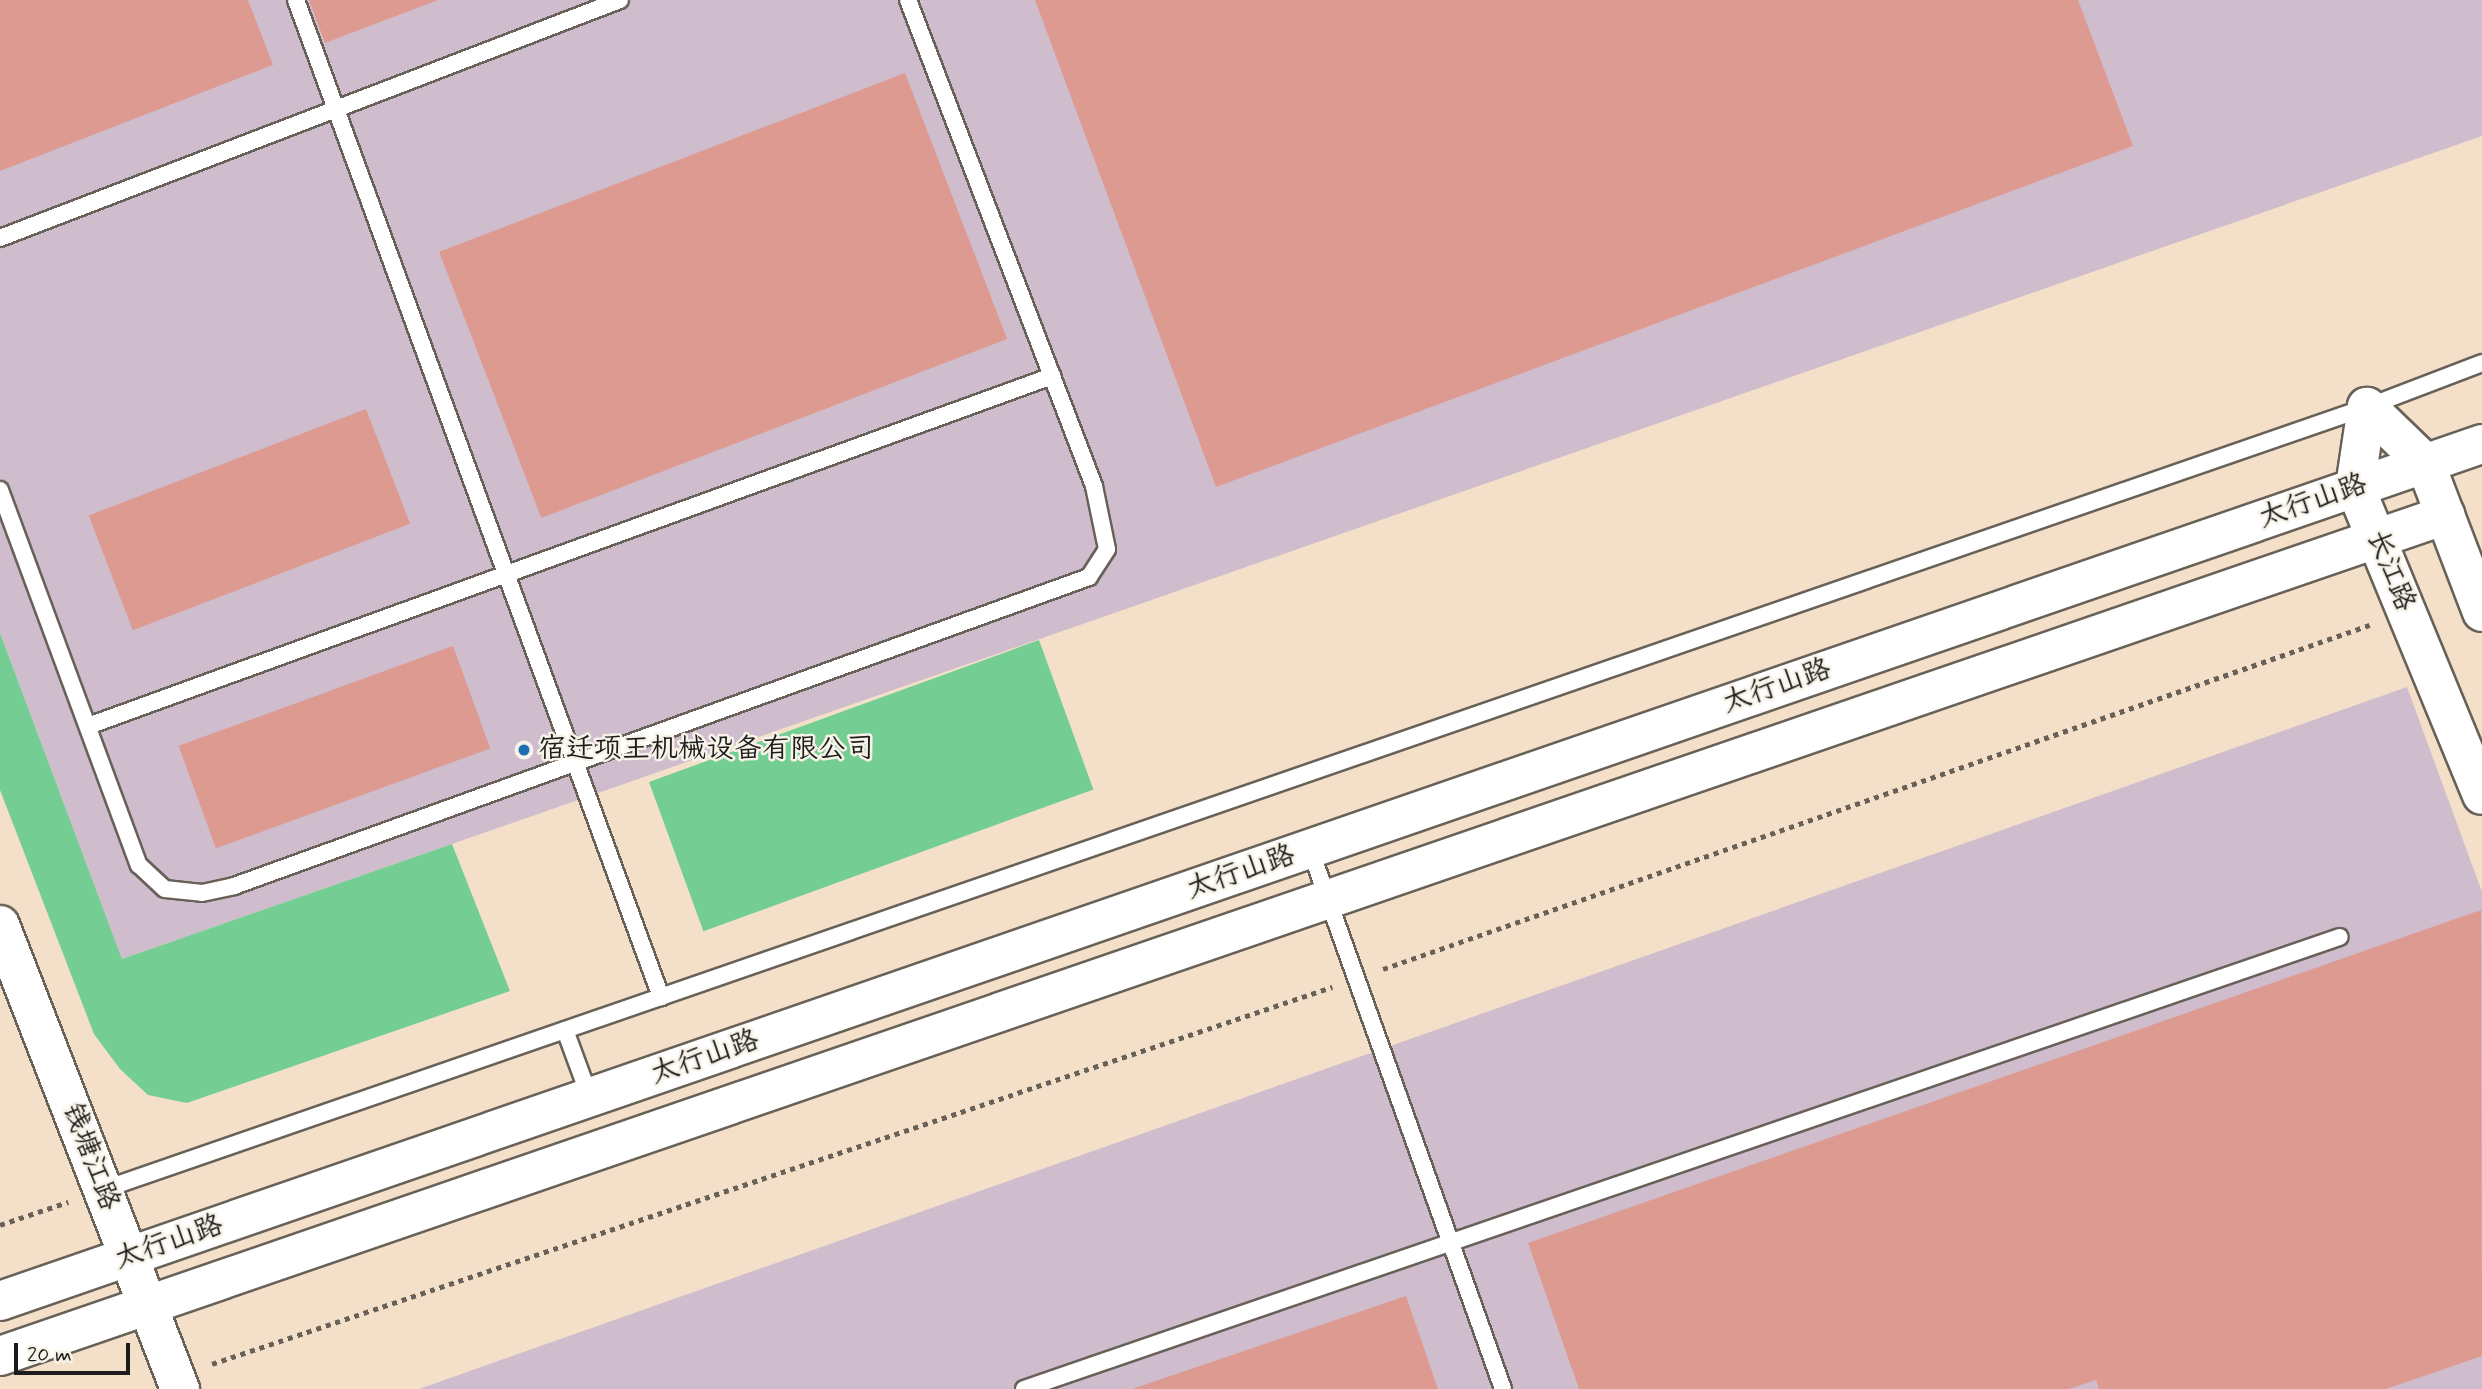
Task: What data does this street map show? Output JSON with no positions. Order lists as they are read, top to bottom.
{
  "streets": {
    "street": ["太行山路", "长江路", "钱塘江路"]
  },
  "crossings": [
    ["太行山路", "长江路"],
    ["太行山路", "钱塘江路"]
  ],
  "places": ["宿迁项王机械设备有限公司"],
  "scale_bar": "20 m"
}
